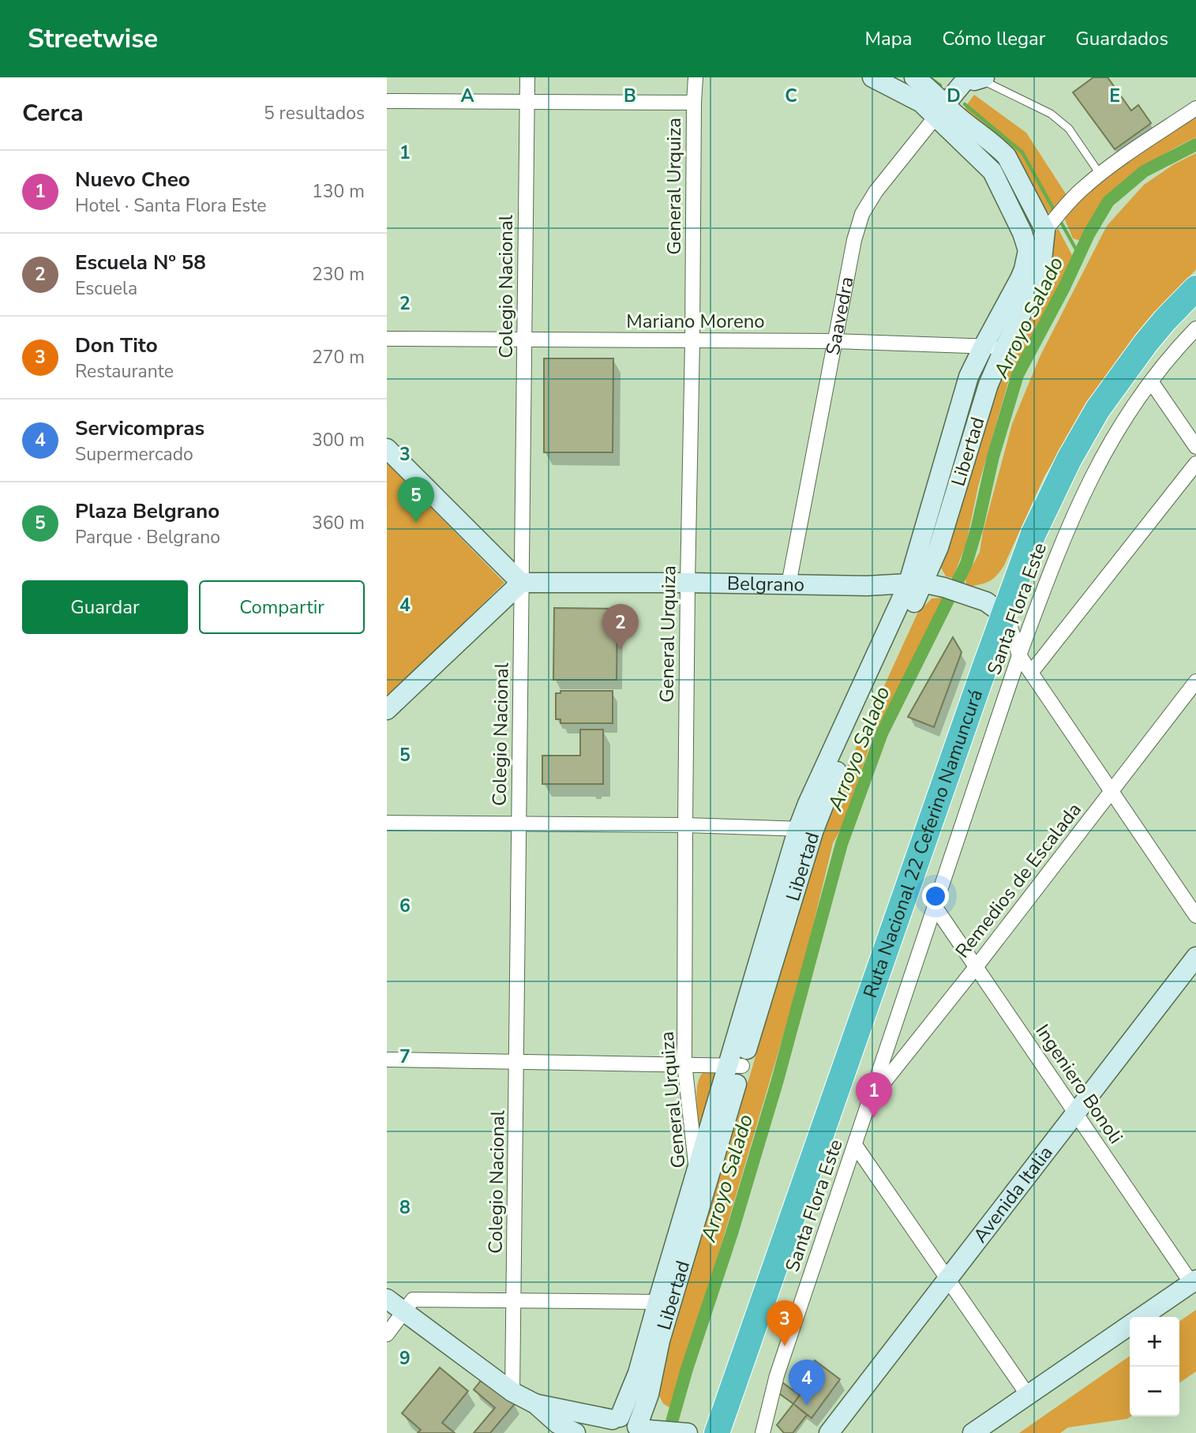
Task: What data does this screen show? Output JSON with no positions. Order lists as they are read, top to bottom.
{
  "streets": {
    "highway": ["Ruta Nacional 22 Ceferino Namuncurá"],
    "street": [
      "General Urquiza",
      "Colegio Nacional",
      "Saavedra",
      "Mariano Moreno",
      "Libertad",
      "Belgrano",
      "Santa Flora Este",
      "Remedios de Escalada",
      "Ingeniero Bonoli",
      "Avenida Italia"
    ]
  },
  "crossings": [
    ["General Urquiza", "Mariano Moreno"],
    ["General Urquiza", "Libertad"],
    ["General Urquiza", "Belgrano"],
    ["Colegio Nacional", "Mariano Moreno"],
    ["Colegio Nacional", "Belgrano"],
    ["Saavedra", "Mariano Moreno"],
    ["Saavedra", "Belgrano"],
    ["Mariano Moreno", "Libertad"],
    ["Libertad", "Belgrano"],
    ["Belgrano", "Ruta Nacional 22 Ceferino Namuncurá"],
    ["Santa Flora Este", "Ruta Nacional 22 Ceferino Namuncurá"],
    ["Santa Flora Este", "Remedios de Escalada"],
    ["Santa Flora Este", "Ingeniero Bonoli"],
    ["Remedios de Escalada", "Ingeniero Bonoli"],
    ["Ingeniero Bonoli", "Avenida Italia"]
  ],
  "water": ["Arroyo Salado"],
  "page": {
    "header": "Streetwise",
    "nav": ["Mapa", "Cómo llegar", "Guardados"],
    "heading": ["Cerca", "5 resultados"],
    "list": [
      {
        "mark": "1",
        "name": "Nuevo Cheo",
        "note": "Hotel · Santa Flora Este",
        "value": "130 m"
      },
      {
        "mark": "2",
        "name": "Escuela Nº 58",
        "note": "Escuela",
        "value": "230 m"
      },
      {
        "mark": "3",
        "name": "Don Tito",
        "note": "Restaurante",
        "value": "270 m"
      },
      {
        "mark": "4",
        "name": "Servicompras",
        "note": "Supermercado",
        "value": "300 m"
      },
      {
        "mark": "5",
        "name": "Plaza Belgrano",
        "note": "Parque · Belgrano",
        "value": "360 m"
      }
    ],
    "pins": [
      "5",
      "2",
      "1",
      "3",
      "4"
    ],
    "buttons": ["Guardar", "Compartir"],
    "map_buttons": ["+", "−"]
  },
  "grid": {
    "columns": [
      "A",
      "B",
      "C",
      "D",
      "E"
    ],
    "rows": [
      "1",
      "2",
      "3",
      "4",
      "5",
      "6",
      "7",
      "8",
      "9"
    ]
  }
}
